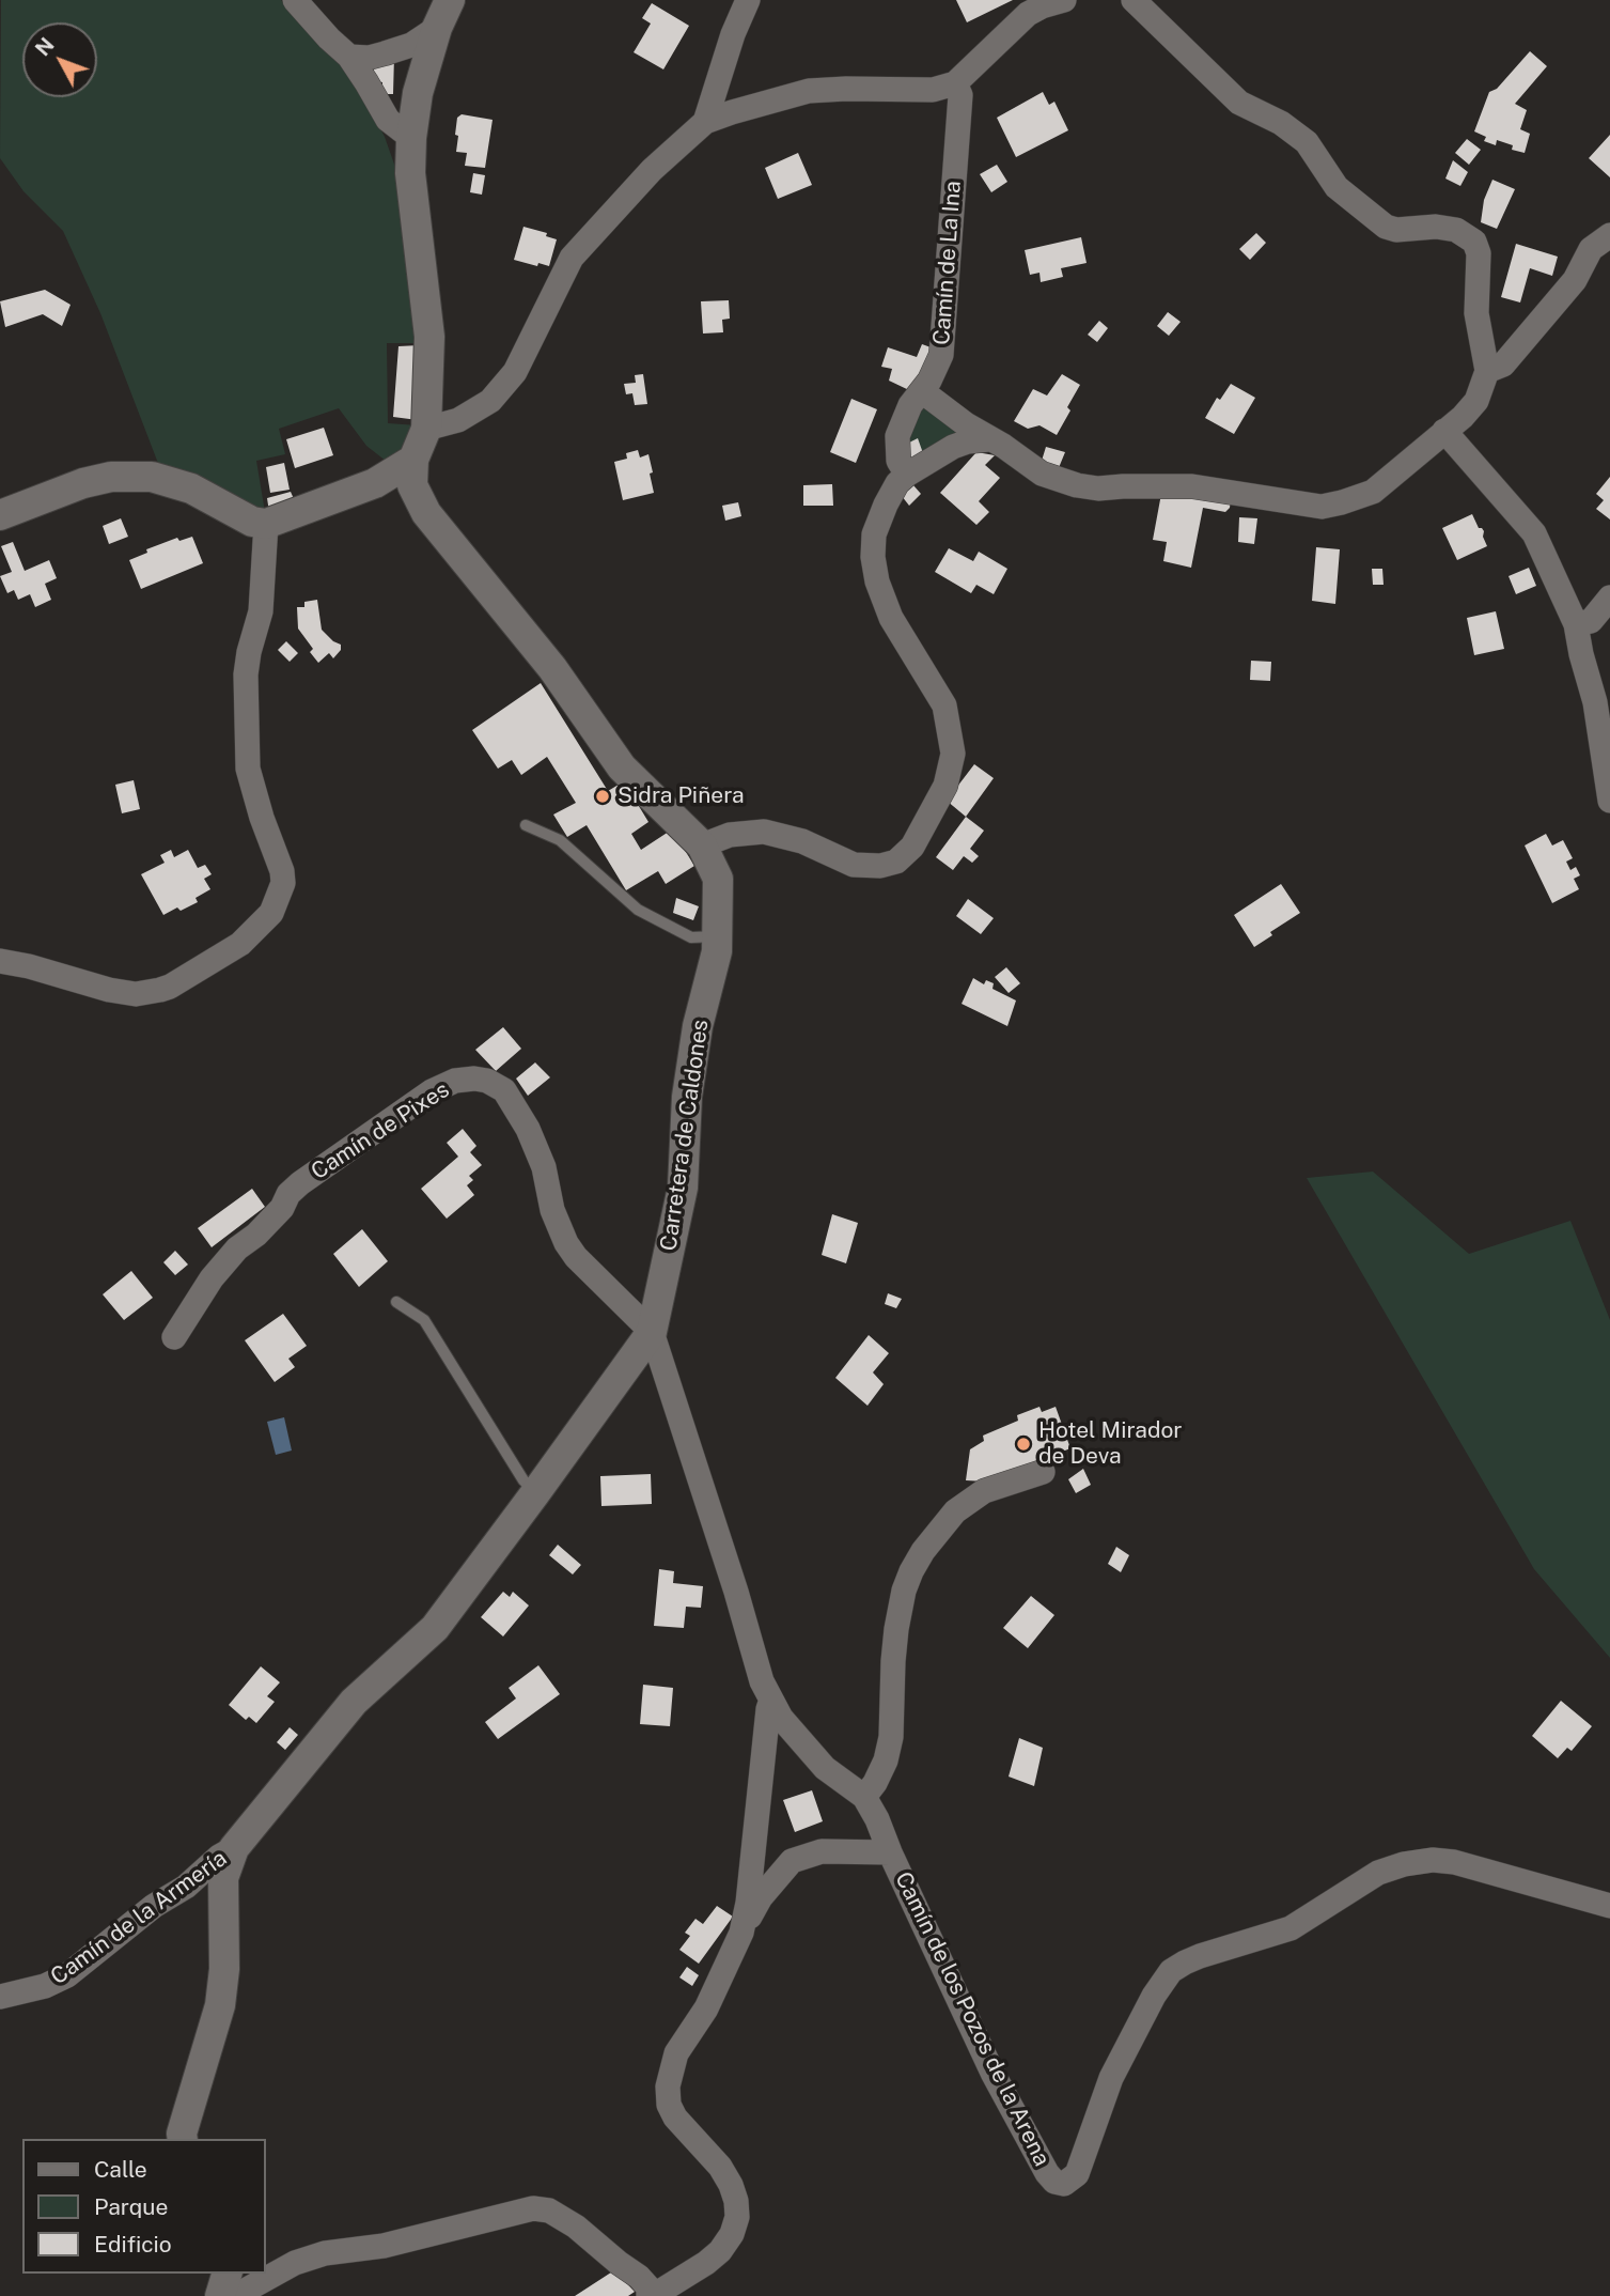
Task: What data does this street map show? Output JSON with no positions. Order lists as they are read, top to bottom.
{
  "streets": {
    "street": [
      "Camín de La Ina",
      "Camín de Pixes",
      "Carretera de Caldones",
      "Camín de la Armería",
      "Camín de los Pozos de la Arena"
    ]
  },
  "crossings": [
    ["Camín de Pixes", "Carretera de Caldones"],
    ["Camín de Pixes", "Camín de los Pozos de la Arena"],
    ["Carretera de Caldones", "Camín de la Armería"],
    ["Carretera de Caldones", "Camín de los Pozos de la Arena"]
  ],
  "places": ["Sidra Piñera", "Hotel Mirador de Deva"],
  "legend": ["Calle", "Parque", "Edificio"],
  "north": "top left"
}
